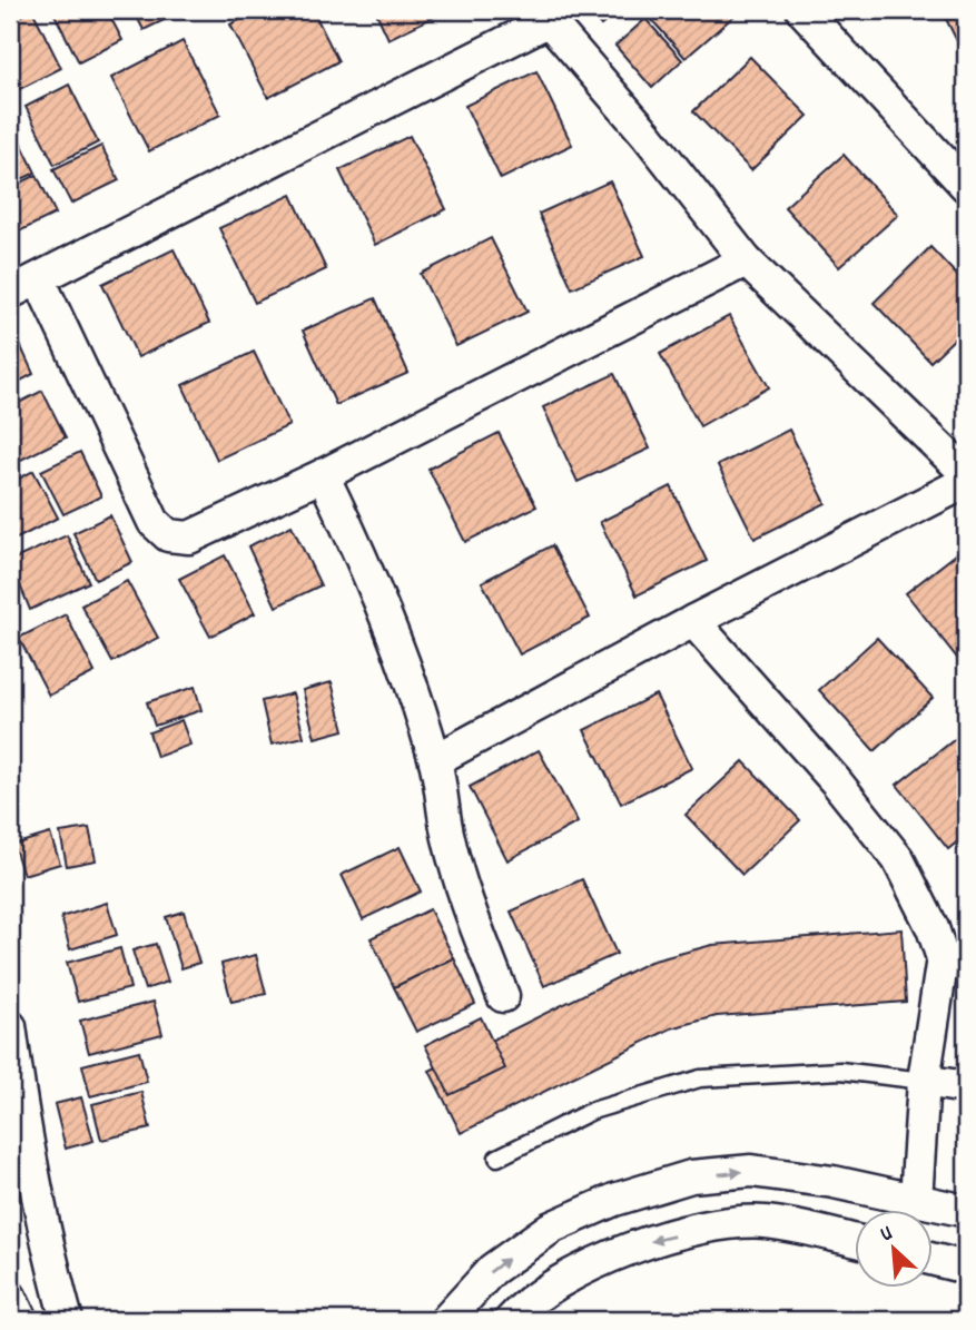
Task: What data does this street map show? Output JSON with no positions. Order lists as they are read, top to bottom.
{
  "north": "top left"
}
